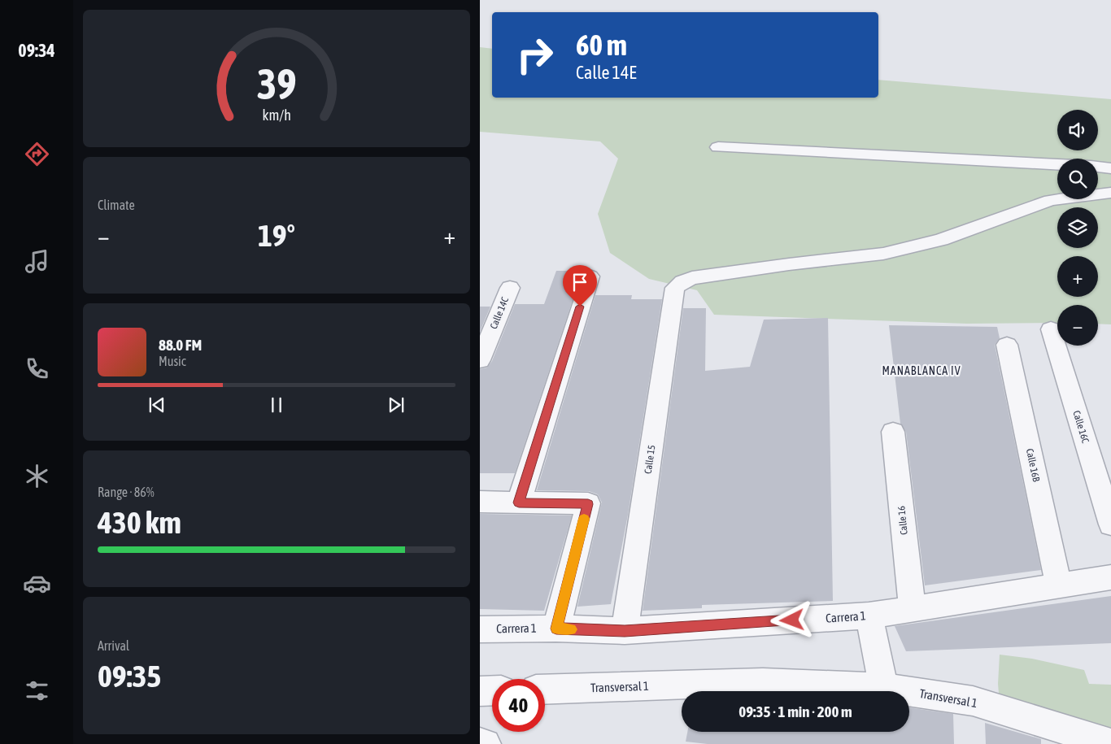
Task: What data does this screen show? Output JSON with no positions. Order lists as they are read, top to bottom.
{
  "streets": {
    "street": [
      "Calle 16C",
      "Calle 15",
      "Calle 16B",
      "Calle 16",
      "Carrera 1",
      "Transversal 1"
    ],
    "lane": ["Calle 14C"]
  },
  "crossings": [
    ["Calle 15", "Carrera 1"],
    ["Calle 16B", "Carrera 1"],
    ["Calle 16", "Carrera 1"]
  ],
  "districts": ["MANABLANCA IV"],
  "page": {
    "tabs": "09:34",
    "turn": ["60 m", "Calle 14E"],
    "map_buttons": ["+", "−"],
    "tile": [
      "Climate",
      ["Range · 86%", "430 km"],
      ["Arrival", "09:35"]
    ],
    "heat": ["−", "19°", "+"],
    "song": ["88.0 FM", "Music"],
    "limit": "40",
    "trip": "09:35 · 1 min · 200 m",
    "gauge": ["39", "km/h"]
  }
}
